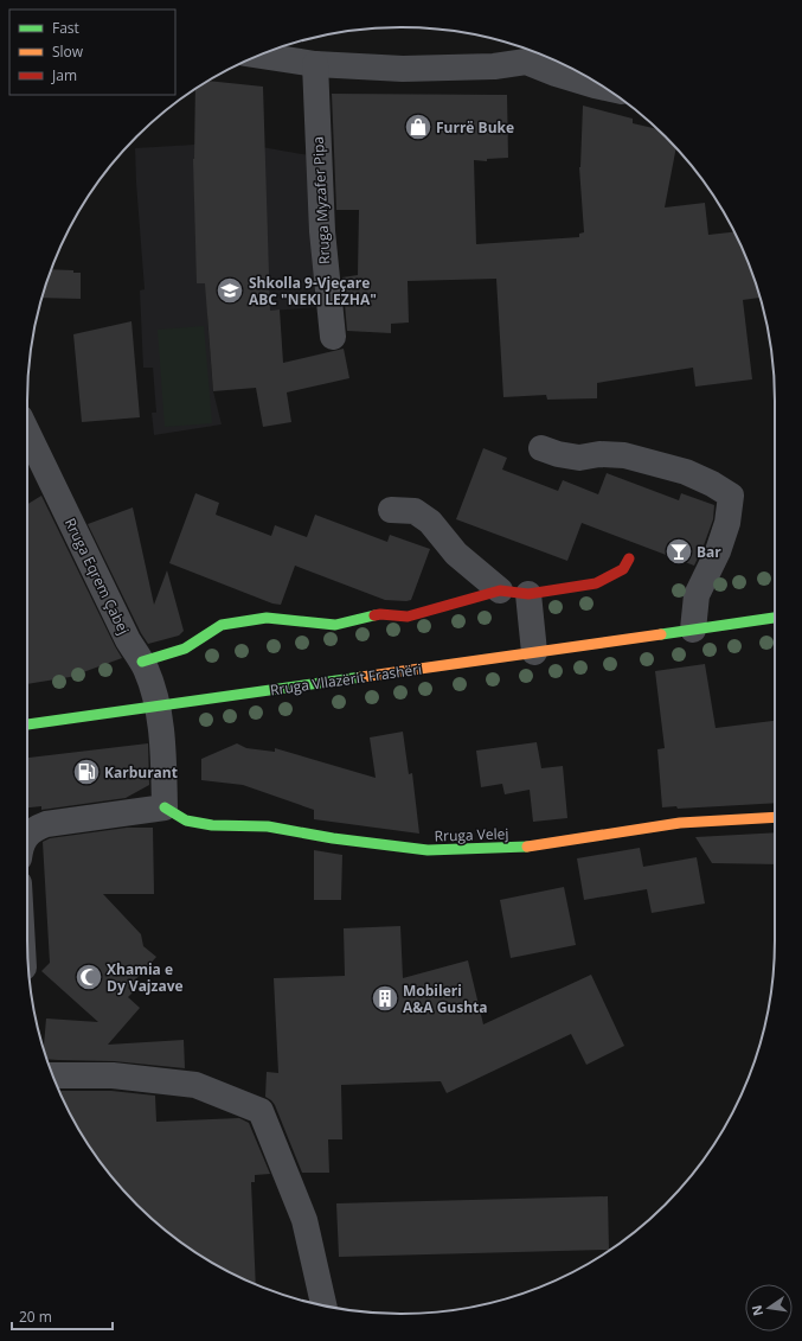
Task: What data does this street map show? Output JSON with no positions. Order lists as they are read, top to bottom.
{
  "streets": {
    "street": [
      "Rruga Myzafer Pipa",
      "Rruga Eqrem Çabej",
      "Rruga Vllazërit Frashëri",
      "Rruga Velej"
    ]
  },
  "crossings": [
    ["Rruga Eqrem Çabej", "Rruga Vllazërit Frashëri"]
  ],
  "places": {
    "shop": ["Furrë Buke"],
    "school or university": ["Shkolla 9-Vjeçare ABC \"NEKI LEZHA\""],
    "bar": ["Bar"],
    "fuel station": ["Karburant"],
    "mosque": ["Xhamia e Dy Vajzave"],
    "building": ["Mobileri A&A Gushta"]
  },
  "legend": ["Fast", "Slow", "Jam"],
  "scale_bar": "20 m",
  "north": "left"
}
